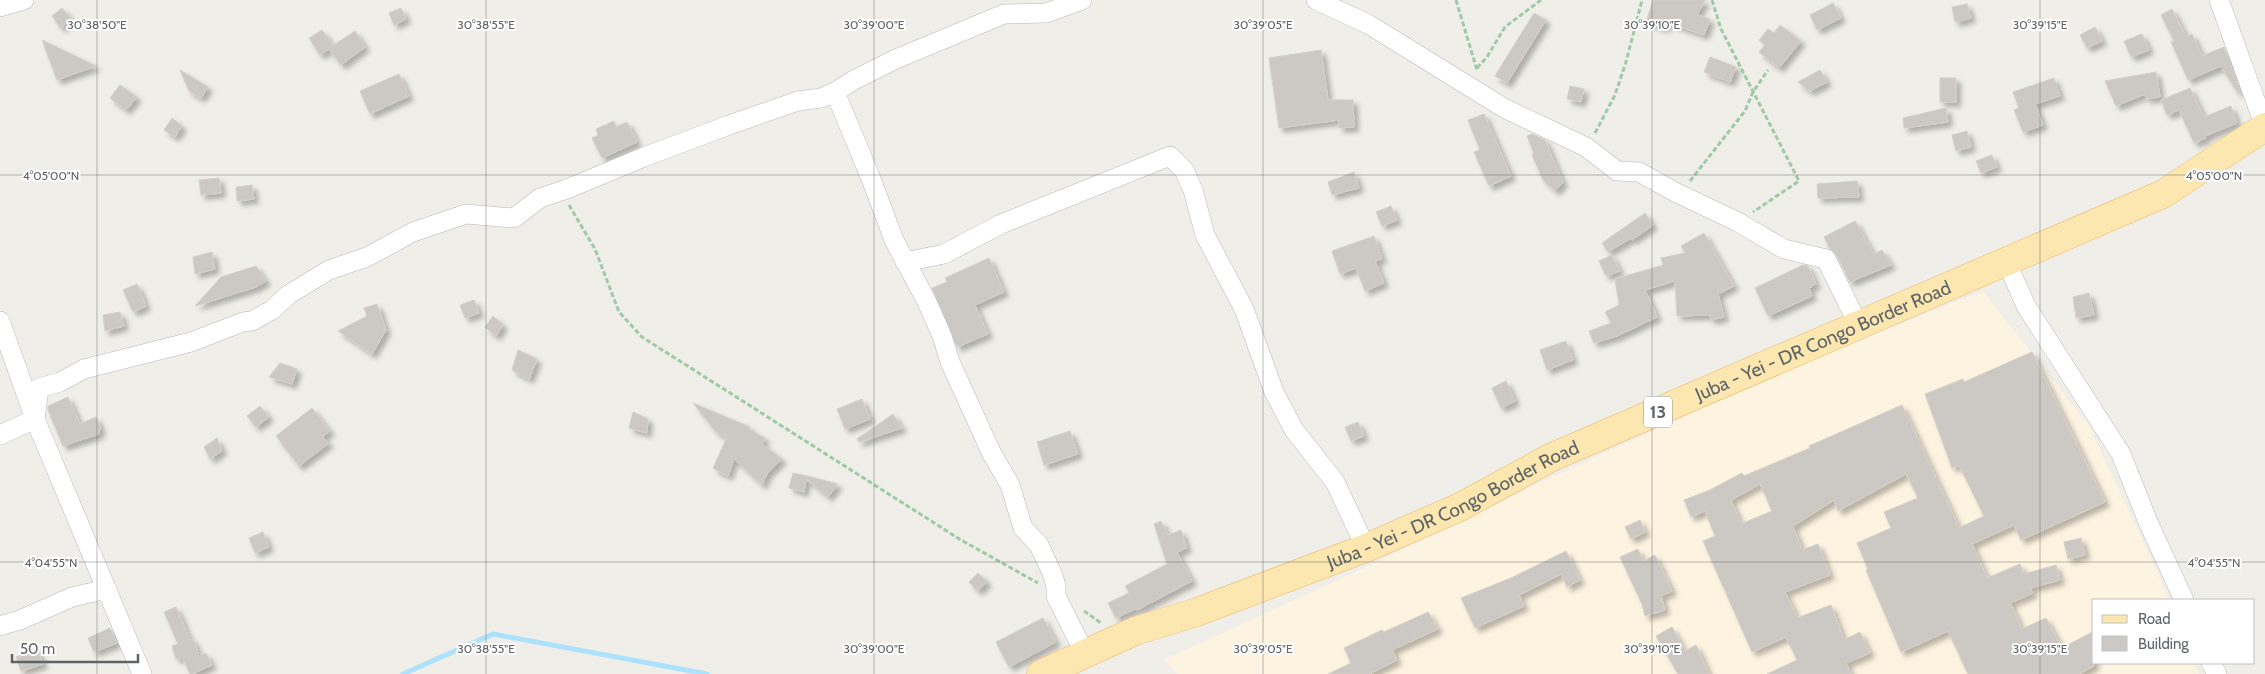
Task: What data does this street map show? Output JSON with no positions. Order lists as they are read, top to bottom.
{
  "streets": {
    "main road": ["Juba - Yei - DR Congo Border Road", "13"]
  },
  "legend": ["Road", "Building"],
  "scale_bar": "50 m",
  "coordinates": [
    "30°38'50\"E",
    "30°38'55\"E",
    "30°39'00\"E",
    "30°39'05\"E",
    "30°39'10\"E",
    "30°39'15\"E",
    "4°05'00\"N",
    "4°04'55\"N"
  ]
}
